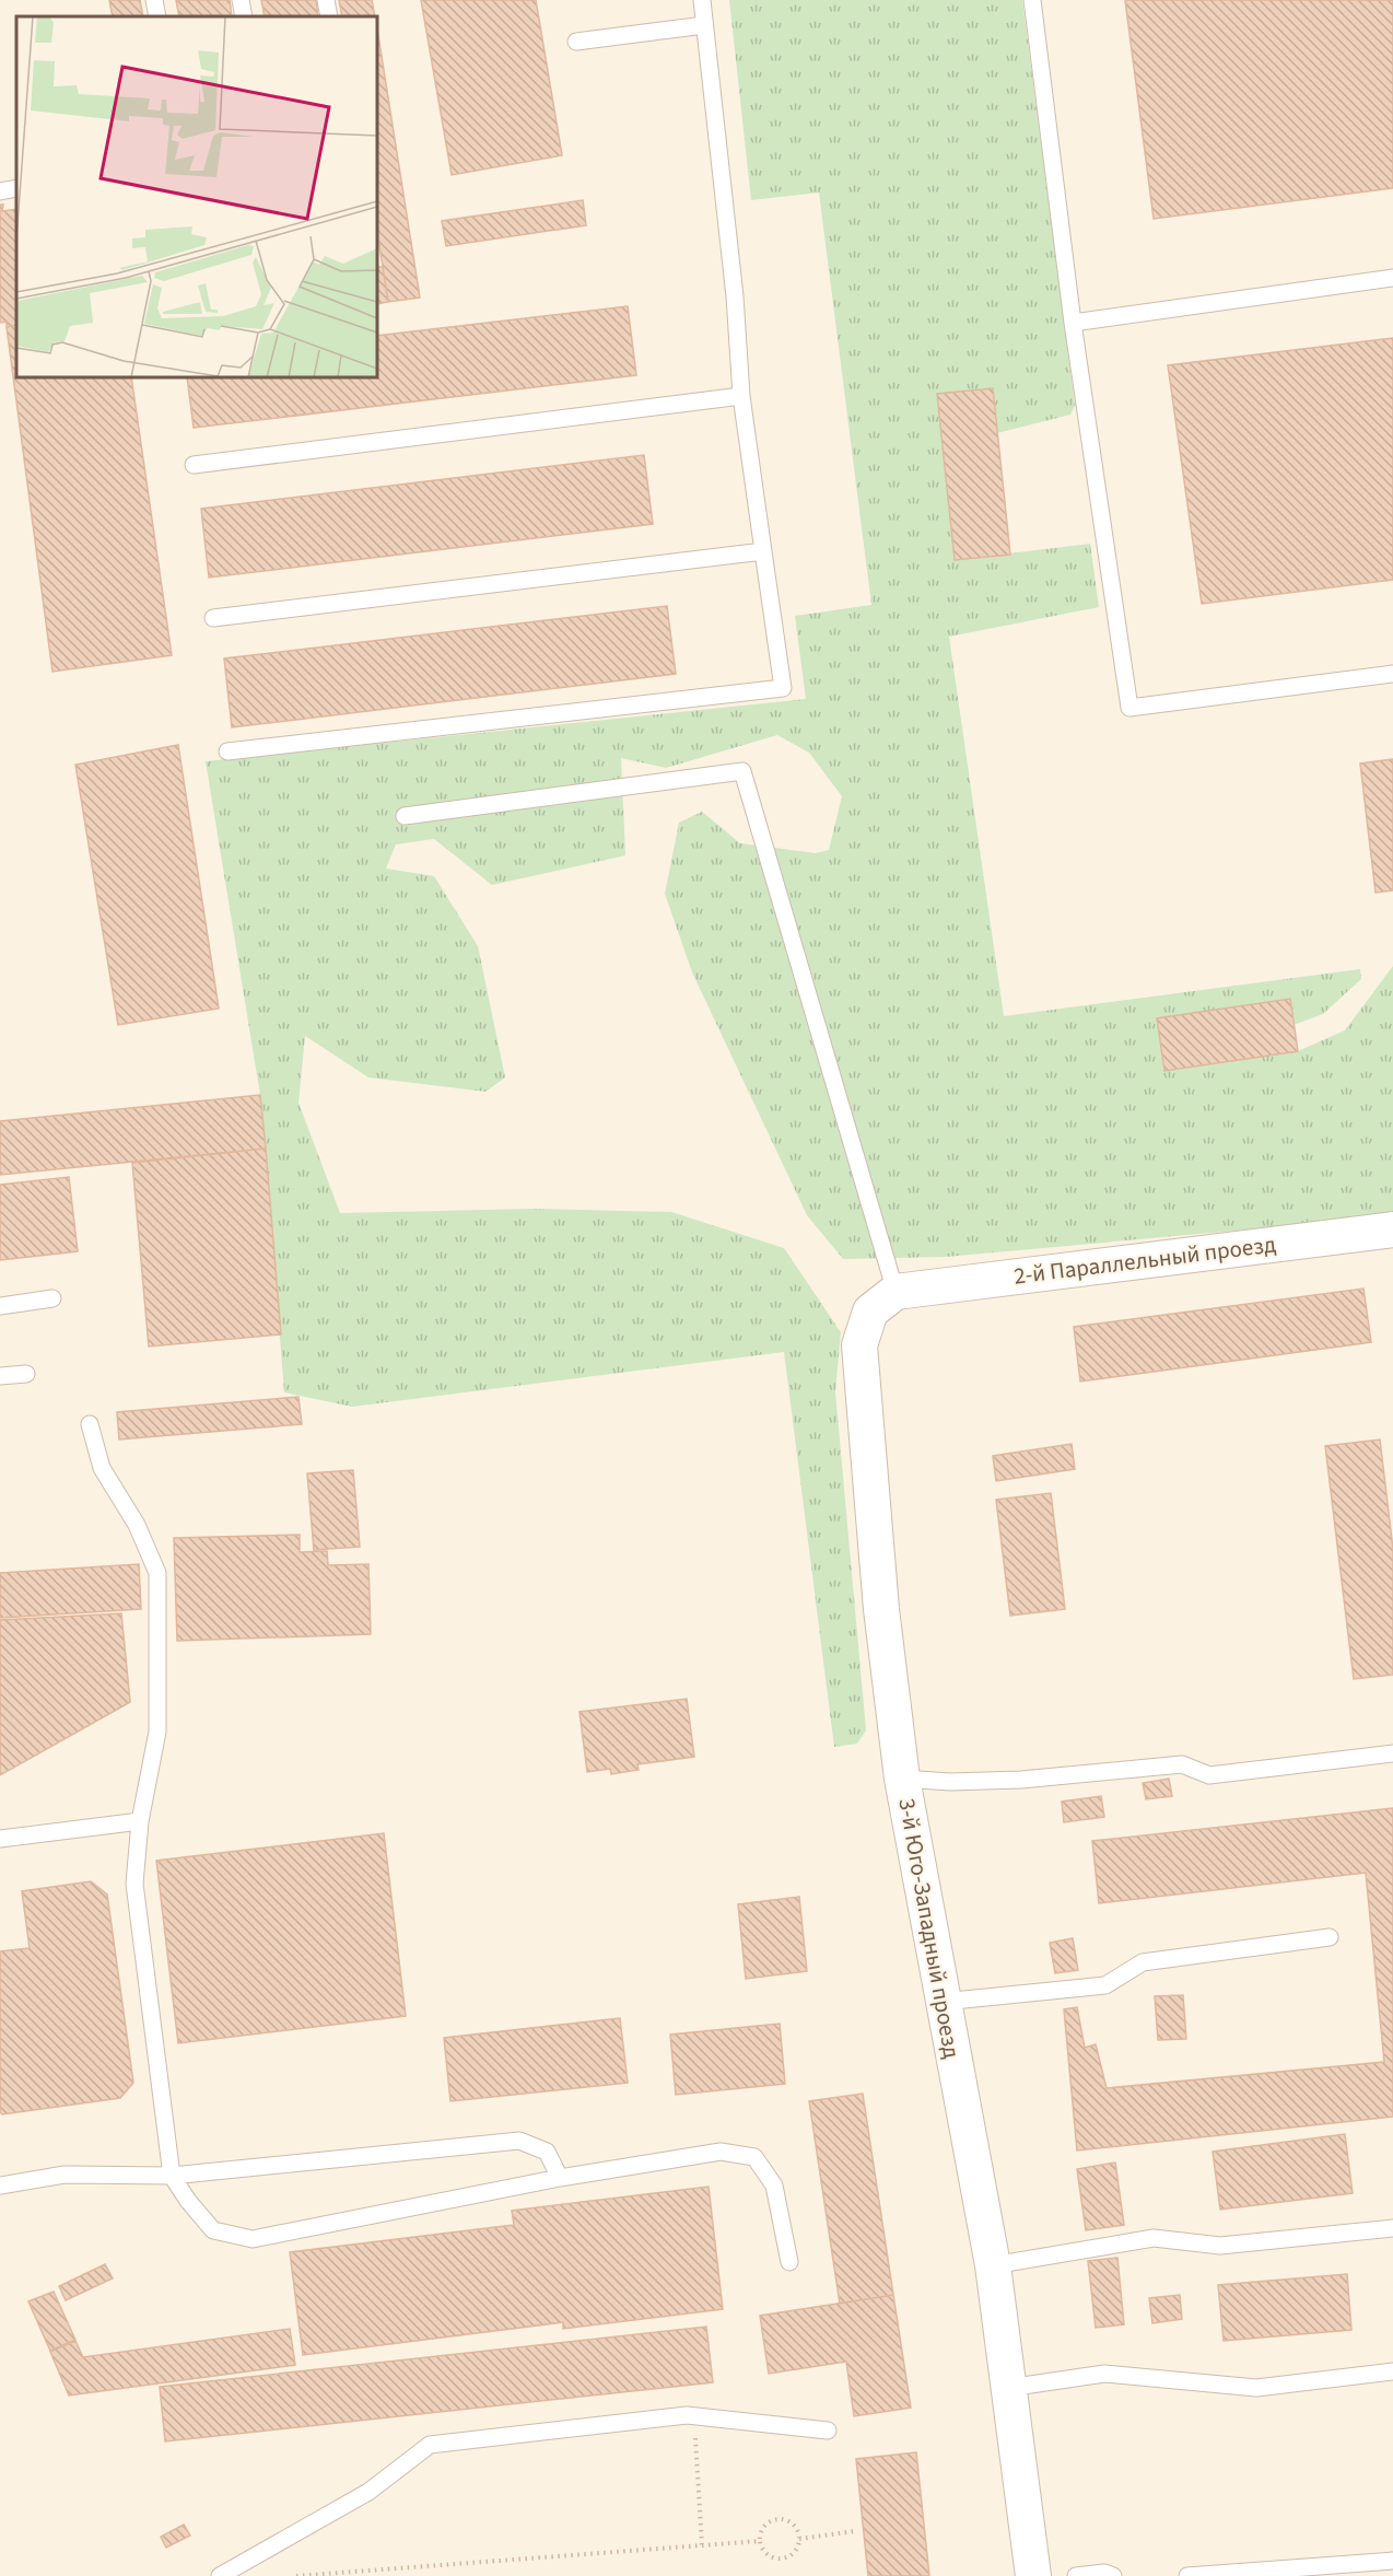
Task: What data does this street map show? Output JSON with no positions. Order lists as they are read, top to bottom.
{
  "streets": {
    "street": ["2-й Параллельный проезд", "3-й Юго-Западный проезд"]
  },
  "crossings": [
    ["2-й Параллельный проезд", "3-й Юго-Западный проезд"]
  ]
}
